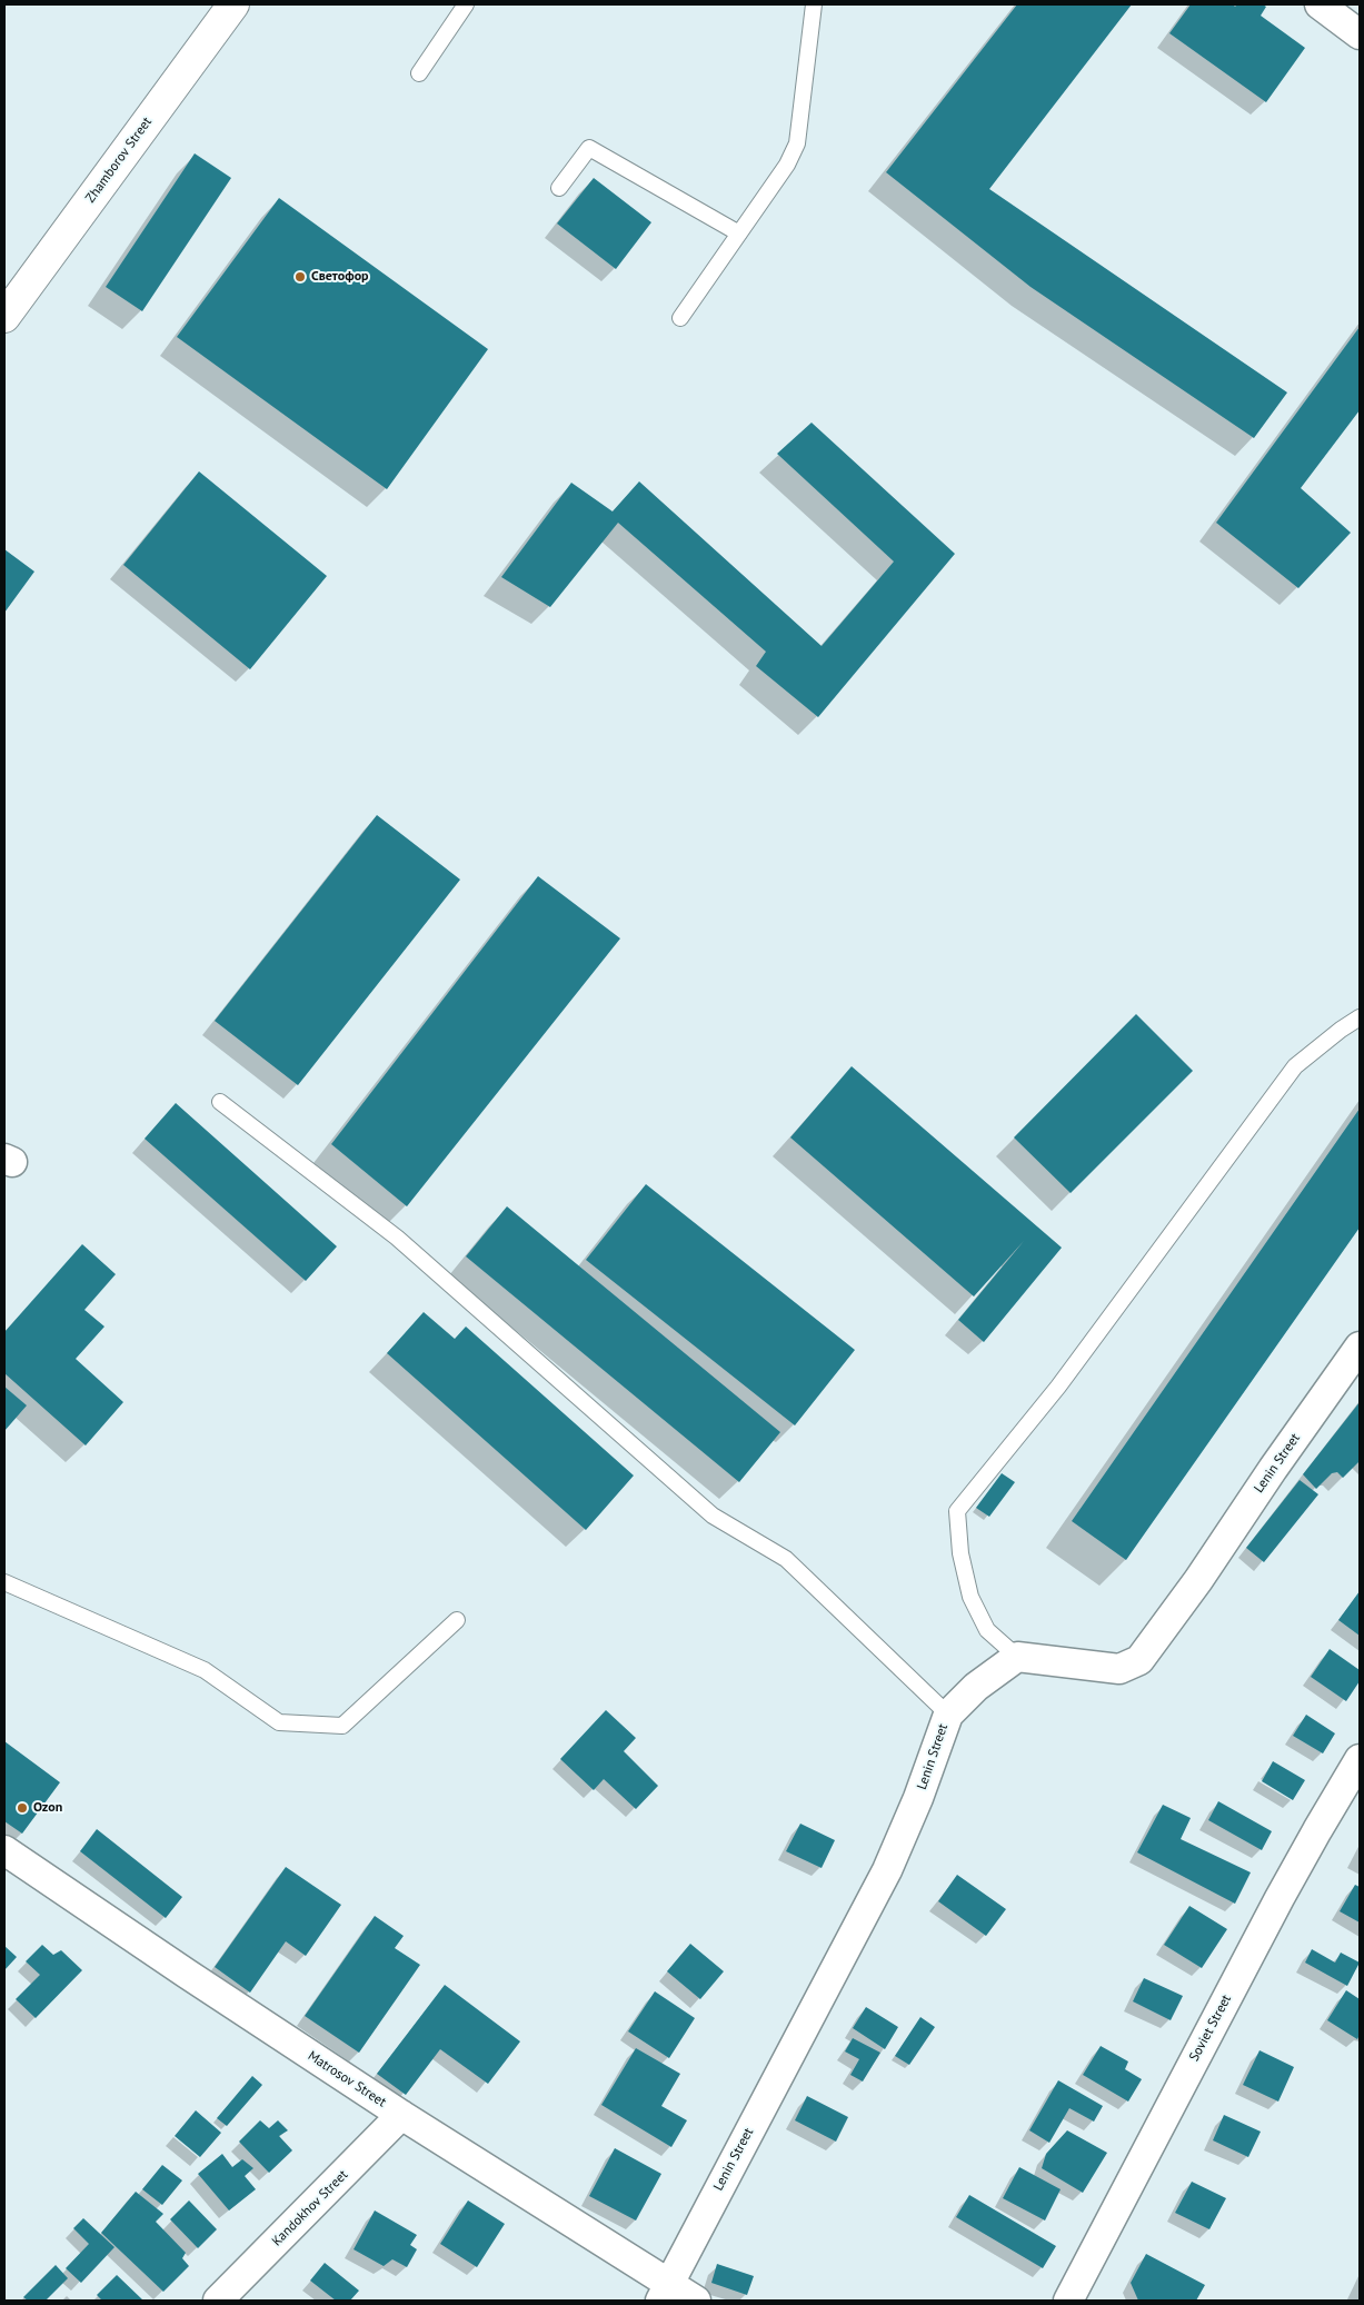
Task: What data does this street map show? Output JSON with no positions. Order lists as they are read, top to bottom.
{
  "streets": {
    "street": [
      "Zhamborov Street",
      "Lenin Street",
      "Soviet Street",
      "Matrosov Street",
      "Kandokhov Street"
    ]
  },
  "crossings": [
    ["Lenin Street", "Matrosov Street"],
    ["Matrosov Street", "Kandokhov Street"]
  ],
  "places": ["Светофор", "Ozon"]
}
